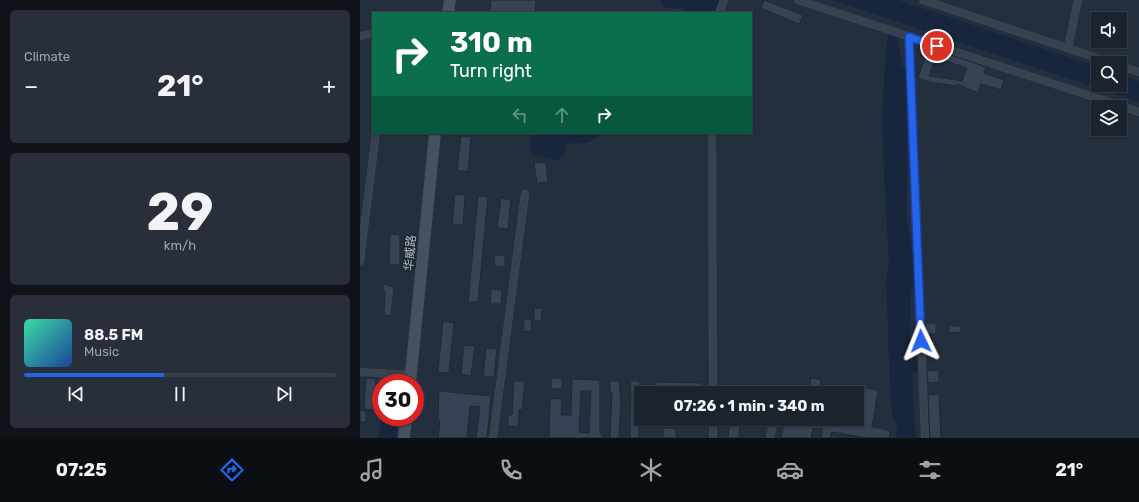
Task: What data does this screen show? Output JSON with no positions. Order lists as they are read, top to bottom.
{
  "streets": {
    "main road": ["华威路"]
  },
  "page": {
    "tile": [
      "Climate",
      ["29", "km/h"]
    ],
    "turn": ["310 m", "Turn right"],
    "heat": ["−", "21°", "+"],
    "song": ["88.5 FM", "Music"],
    "limit": "30",
    "trip": "07:26 · 1 min · 340 m",
    "tabs": ["07:25", "21°"]
  }
}
